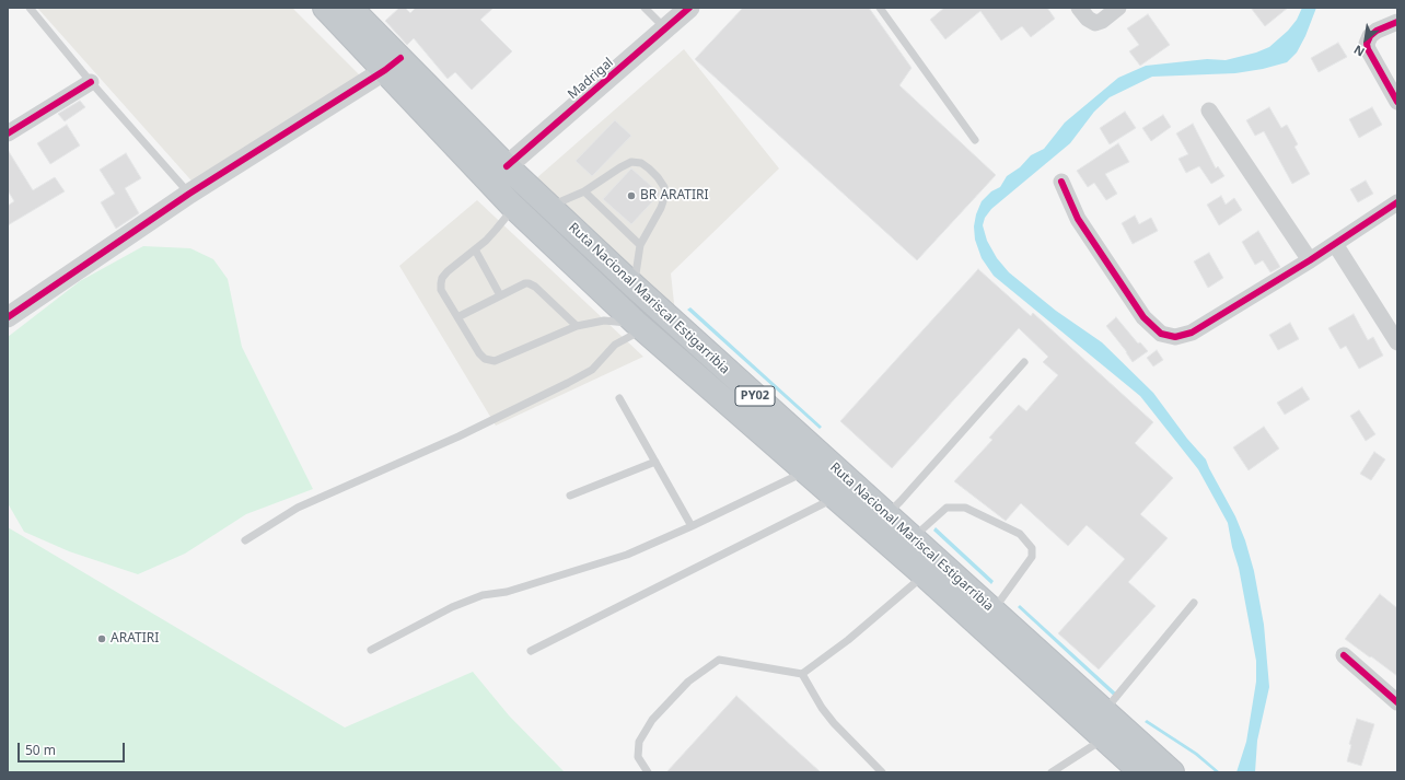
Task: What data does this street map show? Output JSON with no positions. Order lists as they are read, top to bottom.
{
  "streets": {
    "highway": ["Ruta Nacional Mariscal Estigarribia", "PY02"],
    "street": ["Madrigal"]
  },
  "crossings": [
    ["Madrigal", "Ruta Nacional Mariscal Estigarribia"]
  ],
  "places": ["BR ARATIRI", "ARATIRI"],
  "scale_bar": "50 m",
  "north": "bottom left"
}
